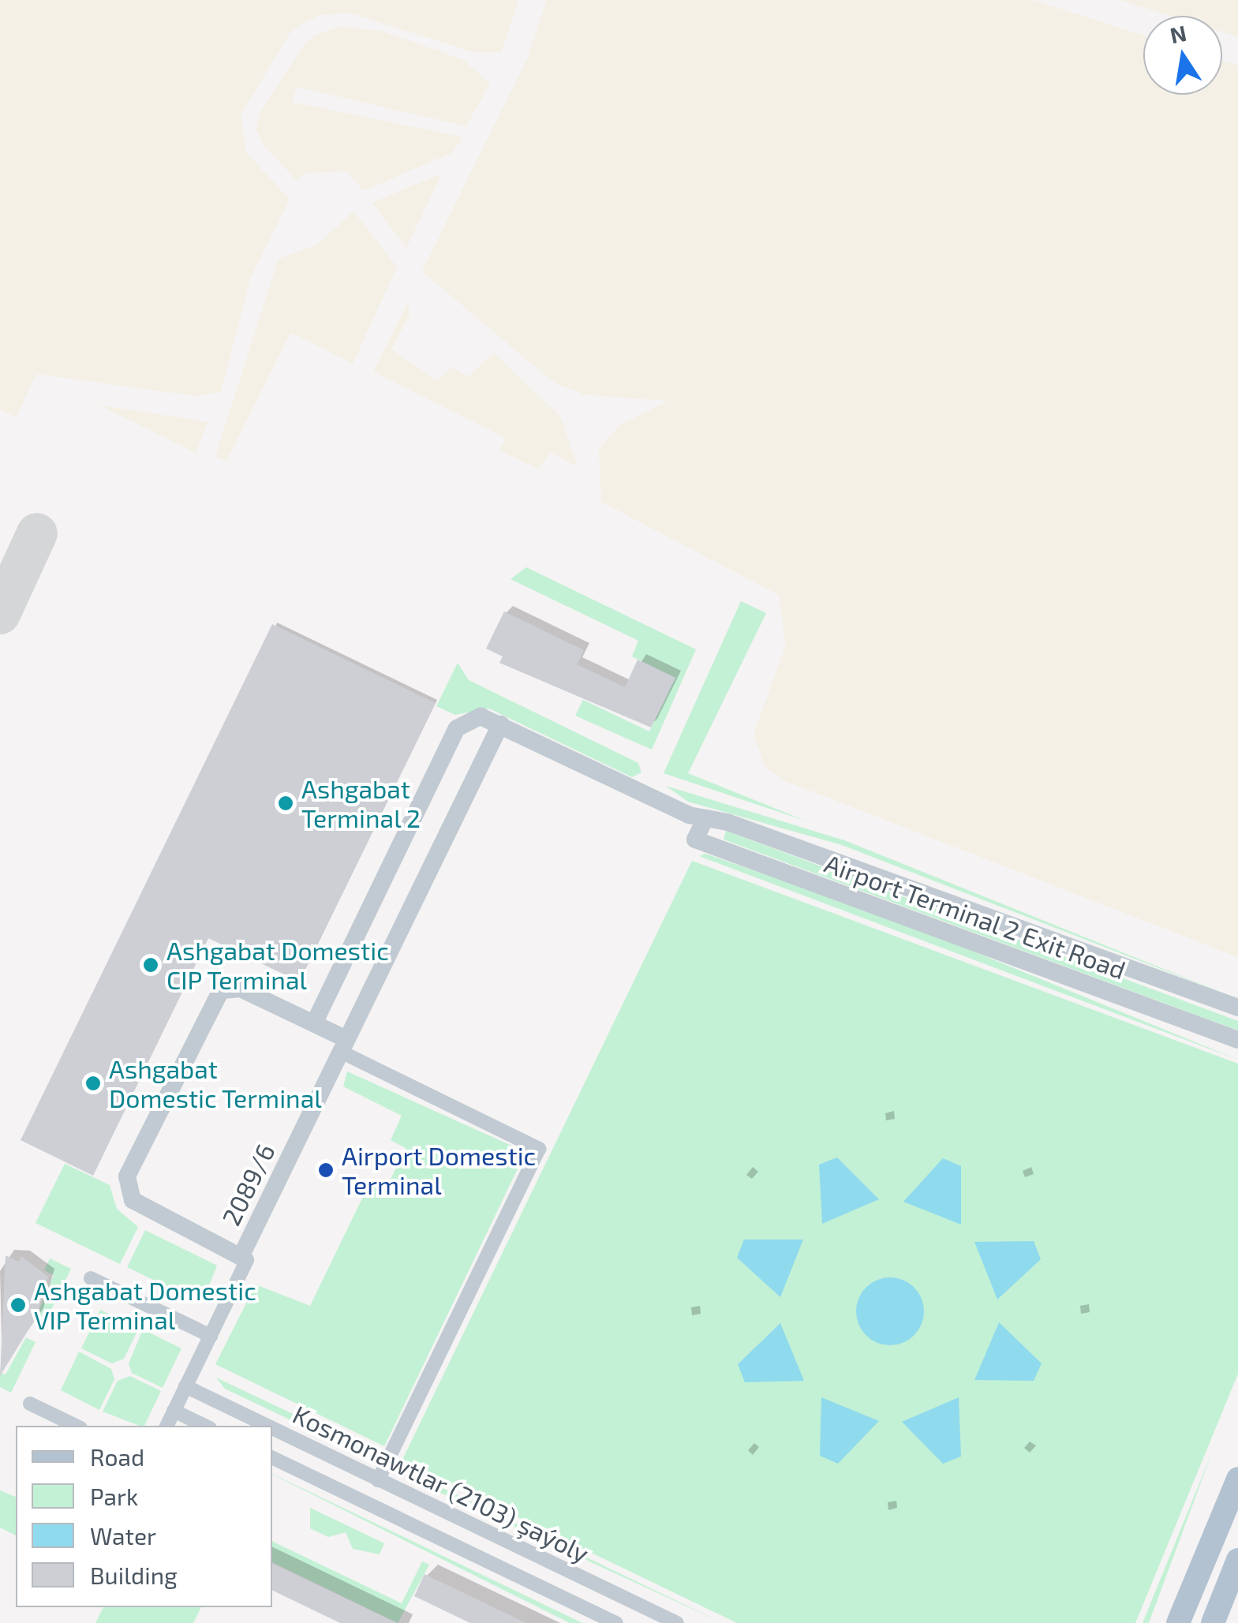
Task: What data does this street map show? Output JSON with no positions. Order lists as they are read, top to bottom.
{
  "streets": {
    "street": ["Airport Terminal 2 Exit Road", "2089/6", "Kosmonawtlar (2103) şaýoly"]
  },
  "places": [
    "Ashgabat Terminal 2",
    "Ashgabat Domestic CIP Terminal",
    "Ashgabat Domestic Terminal",
    "Airport Domestic Terminal",
    "Ashgabat Domestic VIP Terminal"
  ],
  "legend": [
    "Road",
    "Park",
    "Water",
    "Building"
  ],
  "north": "top"
}
